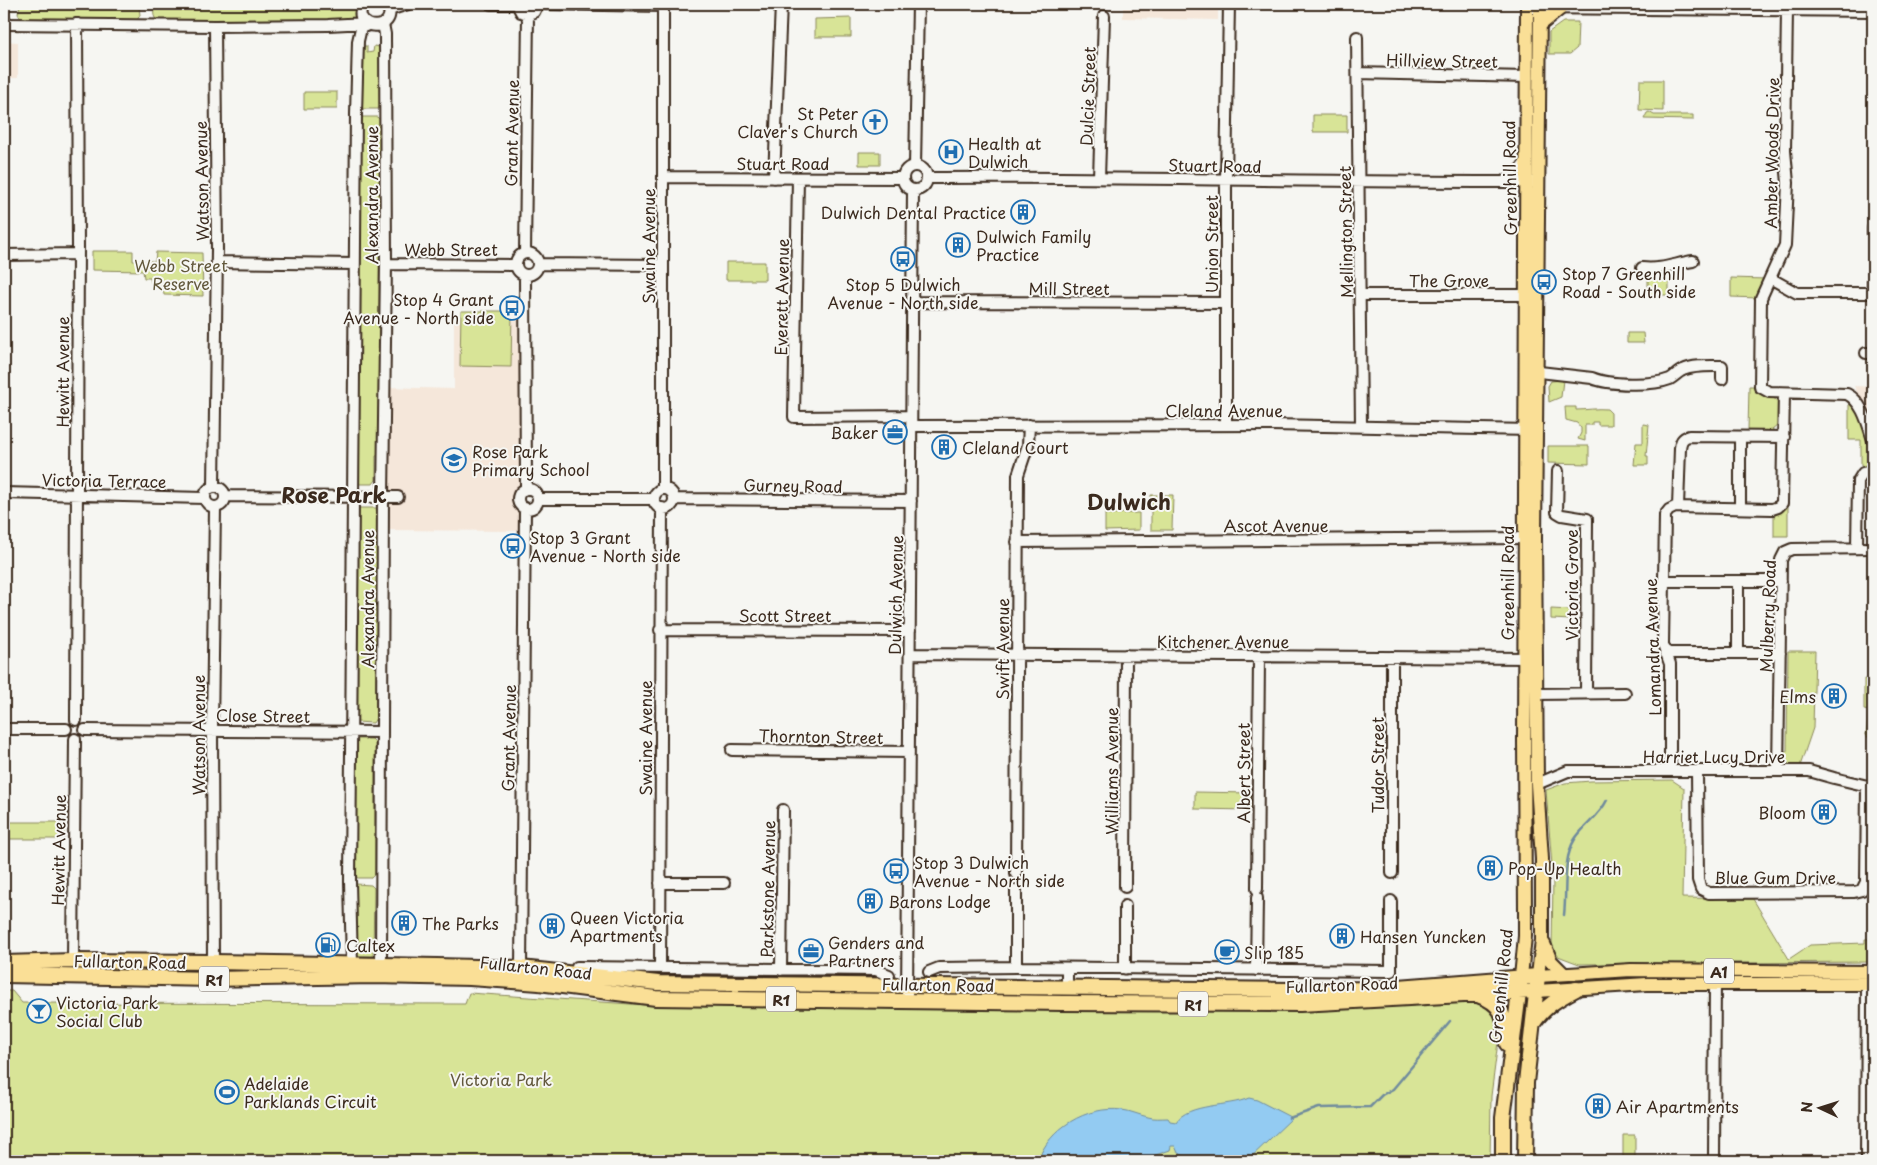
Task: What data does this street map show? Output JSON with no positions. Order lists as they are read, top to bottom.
{
  "streets": {
    "highway": [
      "Greenhill Road",
      "Fullarton Road",
      "A1",
      "R1"
    ],
    "street": [
      "Hillview Street",
      "Dulcie Street",
      "Grant Avenue",
      "Amber Woods Drive",
      "Stuart Road",
      "Watson Avenue",
      "Alexandra Avenue",
      "Mellington Street",
      "Union Street",
      "Swaine Avenue",
      "Webb Street",
      "The Grove",
      "Mill Street",
      "Everett Avenue",
      "Hewitt Avenue",
      "Cleland Avenue",
      "Victoria Terrace",
      "Gurney Road",
      "Ascot Avenue",
      "Victoria Grove",
      "Dulwich Avenue",
      "Scott Street",
      "Mulberry Road",
      "Kitchener Avenue",
      "Lomandra Avenue",
      "Swift Avenue",
      "Close Street",
      "Thornton Street",
      "Harriet Lucy Drive",
      "Tudor Street",
      "Williams Avenue",
      "Albert Street",
      "Blue Gum Drive",
      "Parkstone Avenue"
    ]
  },
  "crossings": [
    ["Hillview Street", "Greenhill Road"],
    ["Hillview Street", "Mellington Street"],
    ["Dulcie Street", "Stuart Road"],
    ["Grant Avenue", "Webb Street"],
    ["Grant Avenue", "Fullarton Road"],
    ["Stuart Road", "Greenhill Road"],
    ["Stuart Road", "Mellington Street"],
    ["Stuart Road", "Union Street"],
    ["Stuart Road", "Swaine Avenue"],
    ["Stuart Road", "Everett Avenue"],
    ["Stuart Road", "Dulwich Avenue"],
    ["Greenhill Road", "The Grove"],
    ["Greenhill Road", "Cleland Avenue"],
    ["Greenhill Road", "Ascot Avenue"],
    ["Greenhill Road", "Kitchener Avenue"],
    ["Greenhill Road", "Harriet Lucy Drive"],
    ["Greenhill Road", "Fullarton Road"],
    ["Watson Avenue", "Victoria Terrace"],
    ["Watson Avenue", "Close Street"],
    ["Watson Avenue", "Fullarton Road"],
    ["Alexandra Avenue", "Webb Street"],
    ["Alexandra Avenue", "Close Street"],
    ["Alexandra Avenue", "Fullarton Road"],
    ["Mellington Street", "The Grove"],
    ["Mellington Street", "Cleland Avenue"],
    ["Union Street", "Mill Street"],
    ["Union Street", "Cleland Avenue"],
    ["Swaine Avenue", "Gurney Road"],
    ["Swaine Avenue", "Scott Street"],
    ["Swaine Avenue", "Fullarton Road"],
    ["Mill Street", "Dulwich Avenue"],
    ["Everett Avenue", "Cleland Avenue"],
    ["Hewitt Avenue", "Victoria Terrace"],
    ["Hewitt Avenue", "Close Street"],
    ["Hewitt Avenue", "Fullarton Road"],
    ["Cleland Avenue", "Dulwich Avenue"],
    ["Cleland Avenue", "Swift Avenue"],
    ["Gurney Road", "Dulwich Avenue"],
    ["Ascot Avenue", "Swift Avenue"],
    ["Dulwich Avenue", "Scott Street"],
    ["Dulwich Avenue", "Kitchener Avenue"],
    ["Dulwich Avenue", "Thornton Street"],
    ["Dulwich Avenue", "Fullarton Road"],
    ["Mulberry Road", "Harriet Lucy Drive"],
    ["Kitchener Avenue", "Swift Avenue"],
    ["Kitchener Avenue", "Tudor Street"],
    ["Kitchener Avenue", "Williams Avenue"],
    ["Kitchener Avenue", "Albert Street"],
    ["Lomandra Avenue", "Harriet Lucy Drive"],
    ["Harriet Lucy Drive", "Blue Gum Drive"],
    ["Albert Street", "Fullarton Road"],
    ["Parkstone Avenue", "Fullarton Road"]
  ],
  "districts": ["Rose Park", "Dulwich"],
  "parks": ["Webb Street Reserve", "Victoria Park"],
  "places": {
    "church": ["St Peter Claver's Church"],
    "hospital": ["Health at Dulwich"],
    "building": [
      "Dulwich Dental Practice",
      "Dulwich Family Practice",
      "Cleland Court",
      "Elms",
      "Bloom",
      "Pop-Up Health",
      "Barons Lodge",
      "The Parks",
      "Queen Victoria Apartments",
      "Hansen Yuncken",
      "Air Apartments"
    ],
    "bus stop": [
      "Stop 5 Dulwich Avenue - North side",
      "Stop 7 Greenhill Road - South side",
      "Stop 4 Grant Avenue - North side",
      "Stop 3 Grant Avenue - North side",
      "Stop 3 Dulwich Avenue - North side"
    ],
    "office": ["Baker", "Genders and Partners"],
    "school or university": ["Rose Park Primary School"],
    "fuel station": ["Caltex"],
    "cafe": ["Slip 185"],
    "bar": ["Victoria Park Social Club"],
    "sports": ["Adelaide Parklands Circuit"]
  },
  "north": "left"
}
